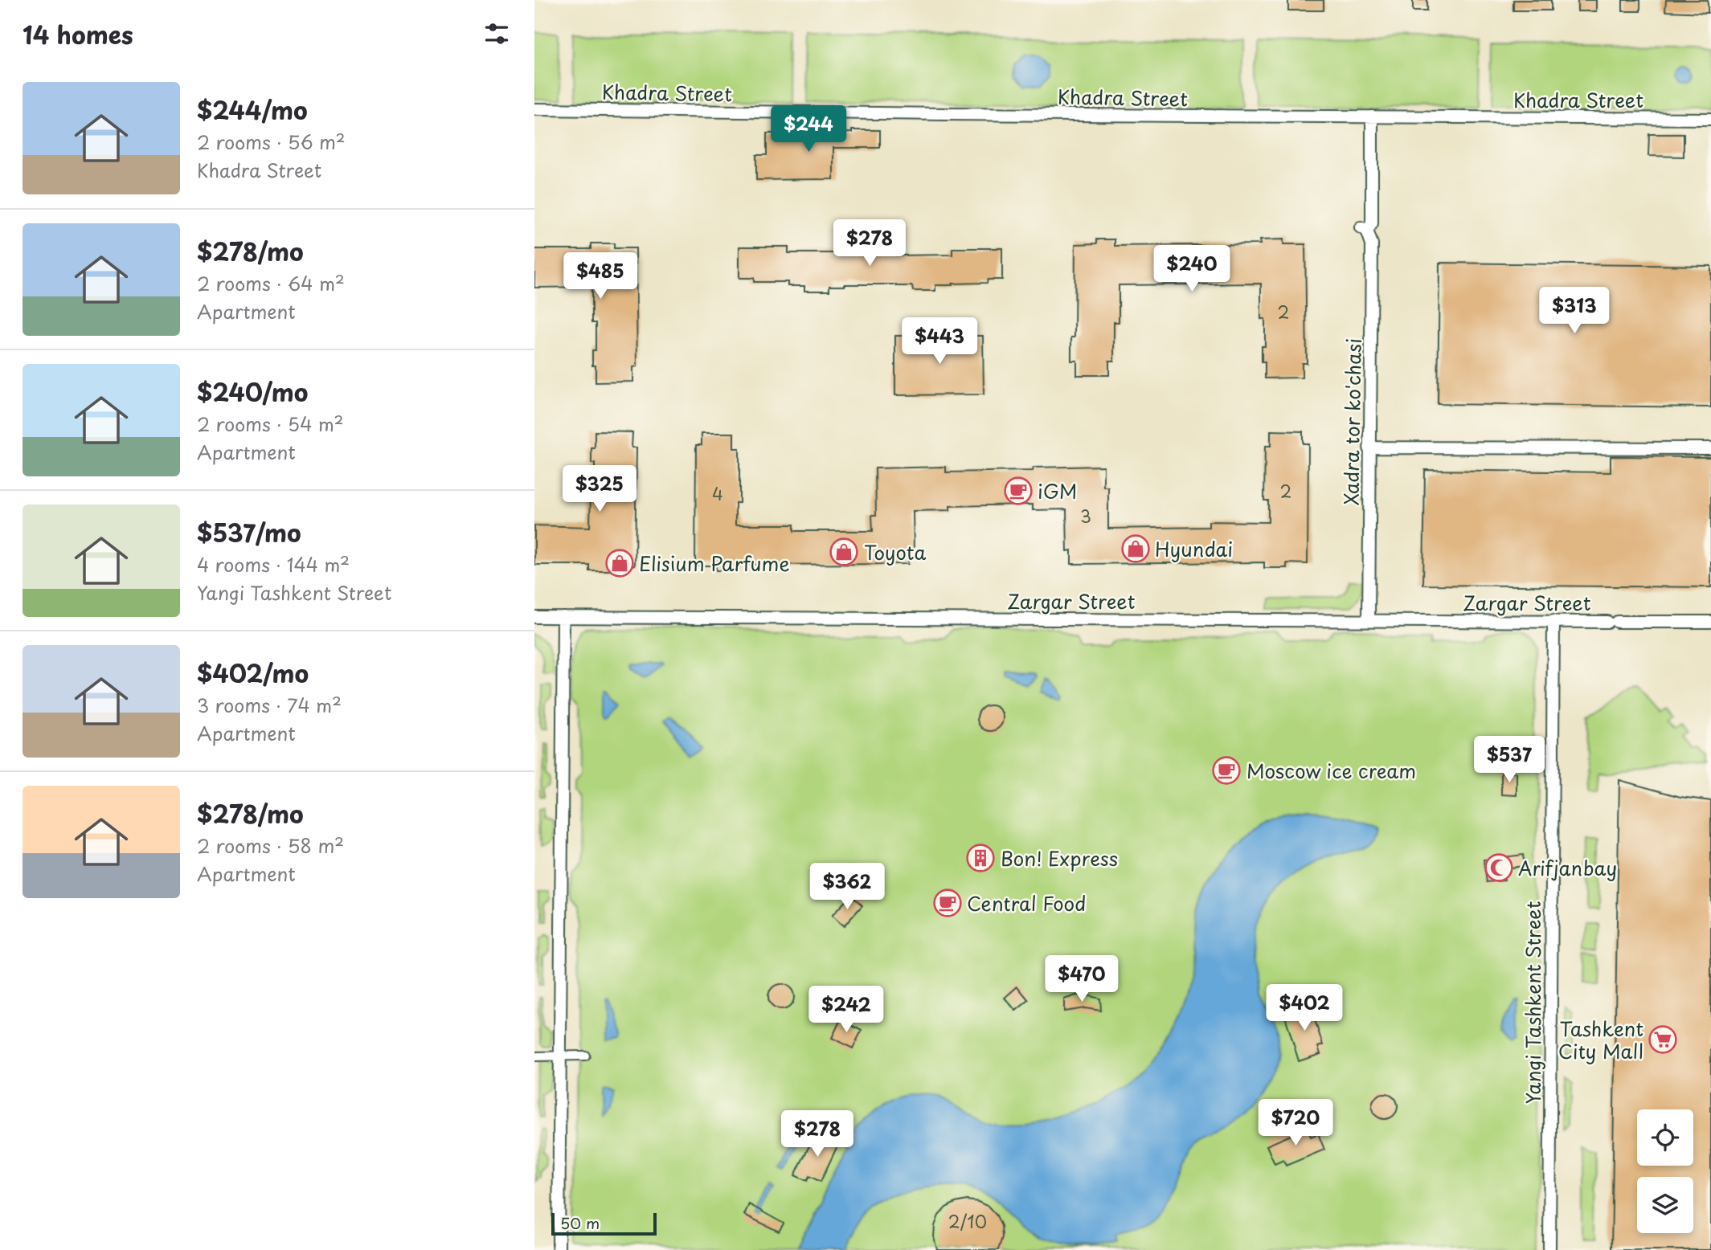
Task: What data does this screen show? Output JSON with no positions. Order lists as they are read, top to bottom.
{
  "streets": {
    "street": [
      "Khadra Street",
      "Xadra tor ko'chasi",
      "Zargar Street",
      "Yangi Tashkent Street"
    ]
  },
  "crossings": [
    ["Khadra Street", "Xadra tor ko'chasi"],
    ["Xadra tor ko'chasi", "Zargar Street"],
    ["Zargar Street", "Yangi Tashkent Street"]
  ],
  "places": {
    "cafe": ["iGM", "Moscow ice cream", "Central Food"],
    "shop": ["Hyundai", "Toyota", "Elisium Parfume"],
    "building": ["Bon! Express"],
    "mosque": ["Arifjanbay"],
    "supermarket": ["Tashkent City Mall"]
  },
  "house_numbers": [
    "2",
    "2",
    "4",
    "3",
    "2/10"
  ],
  "scale_bar": "50 m",
  "page": {
    "heading": "14 homes",
    "list": [
      {
        "name": "$244/mo",
        "note": "2 rooms · 56 m² · Khadra Street"
      },
      {
        "name": "$278/mo",
        "note": "2 rooms · 64 m² · Apartment"
      },
      {
        "name": "$240/mo",
        "note": "2 rooms · 54 m² · Apartment"
      },
      {
        "name": "$537/mo",
        "note": "4 rooms · 144 m² · Yangi Tashkent Street"
      },
      {
        "name": "$402/mo",
        "note": "3 rooms · 74 m² · Apartment"
      },
      {
        "name": "$278/mo",
        "note": "2 rooms · 58 m² · Apartment"
      }
    ],
    "price": [
      "$244",
      "$278",
      "$240",
      "$485",
      "$313",
      "$443",
      "$325",
      "$537",
      "$362",
      "$470",
      "$402",
      "$242",
      "$720",
      "$278"
    ],
    "scale": "50 m"
  }
}
